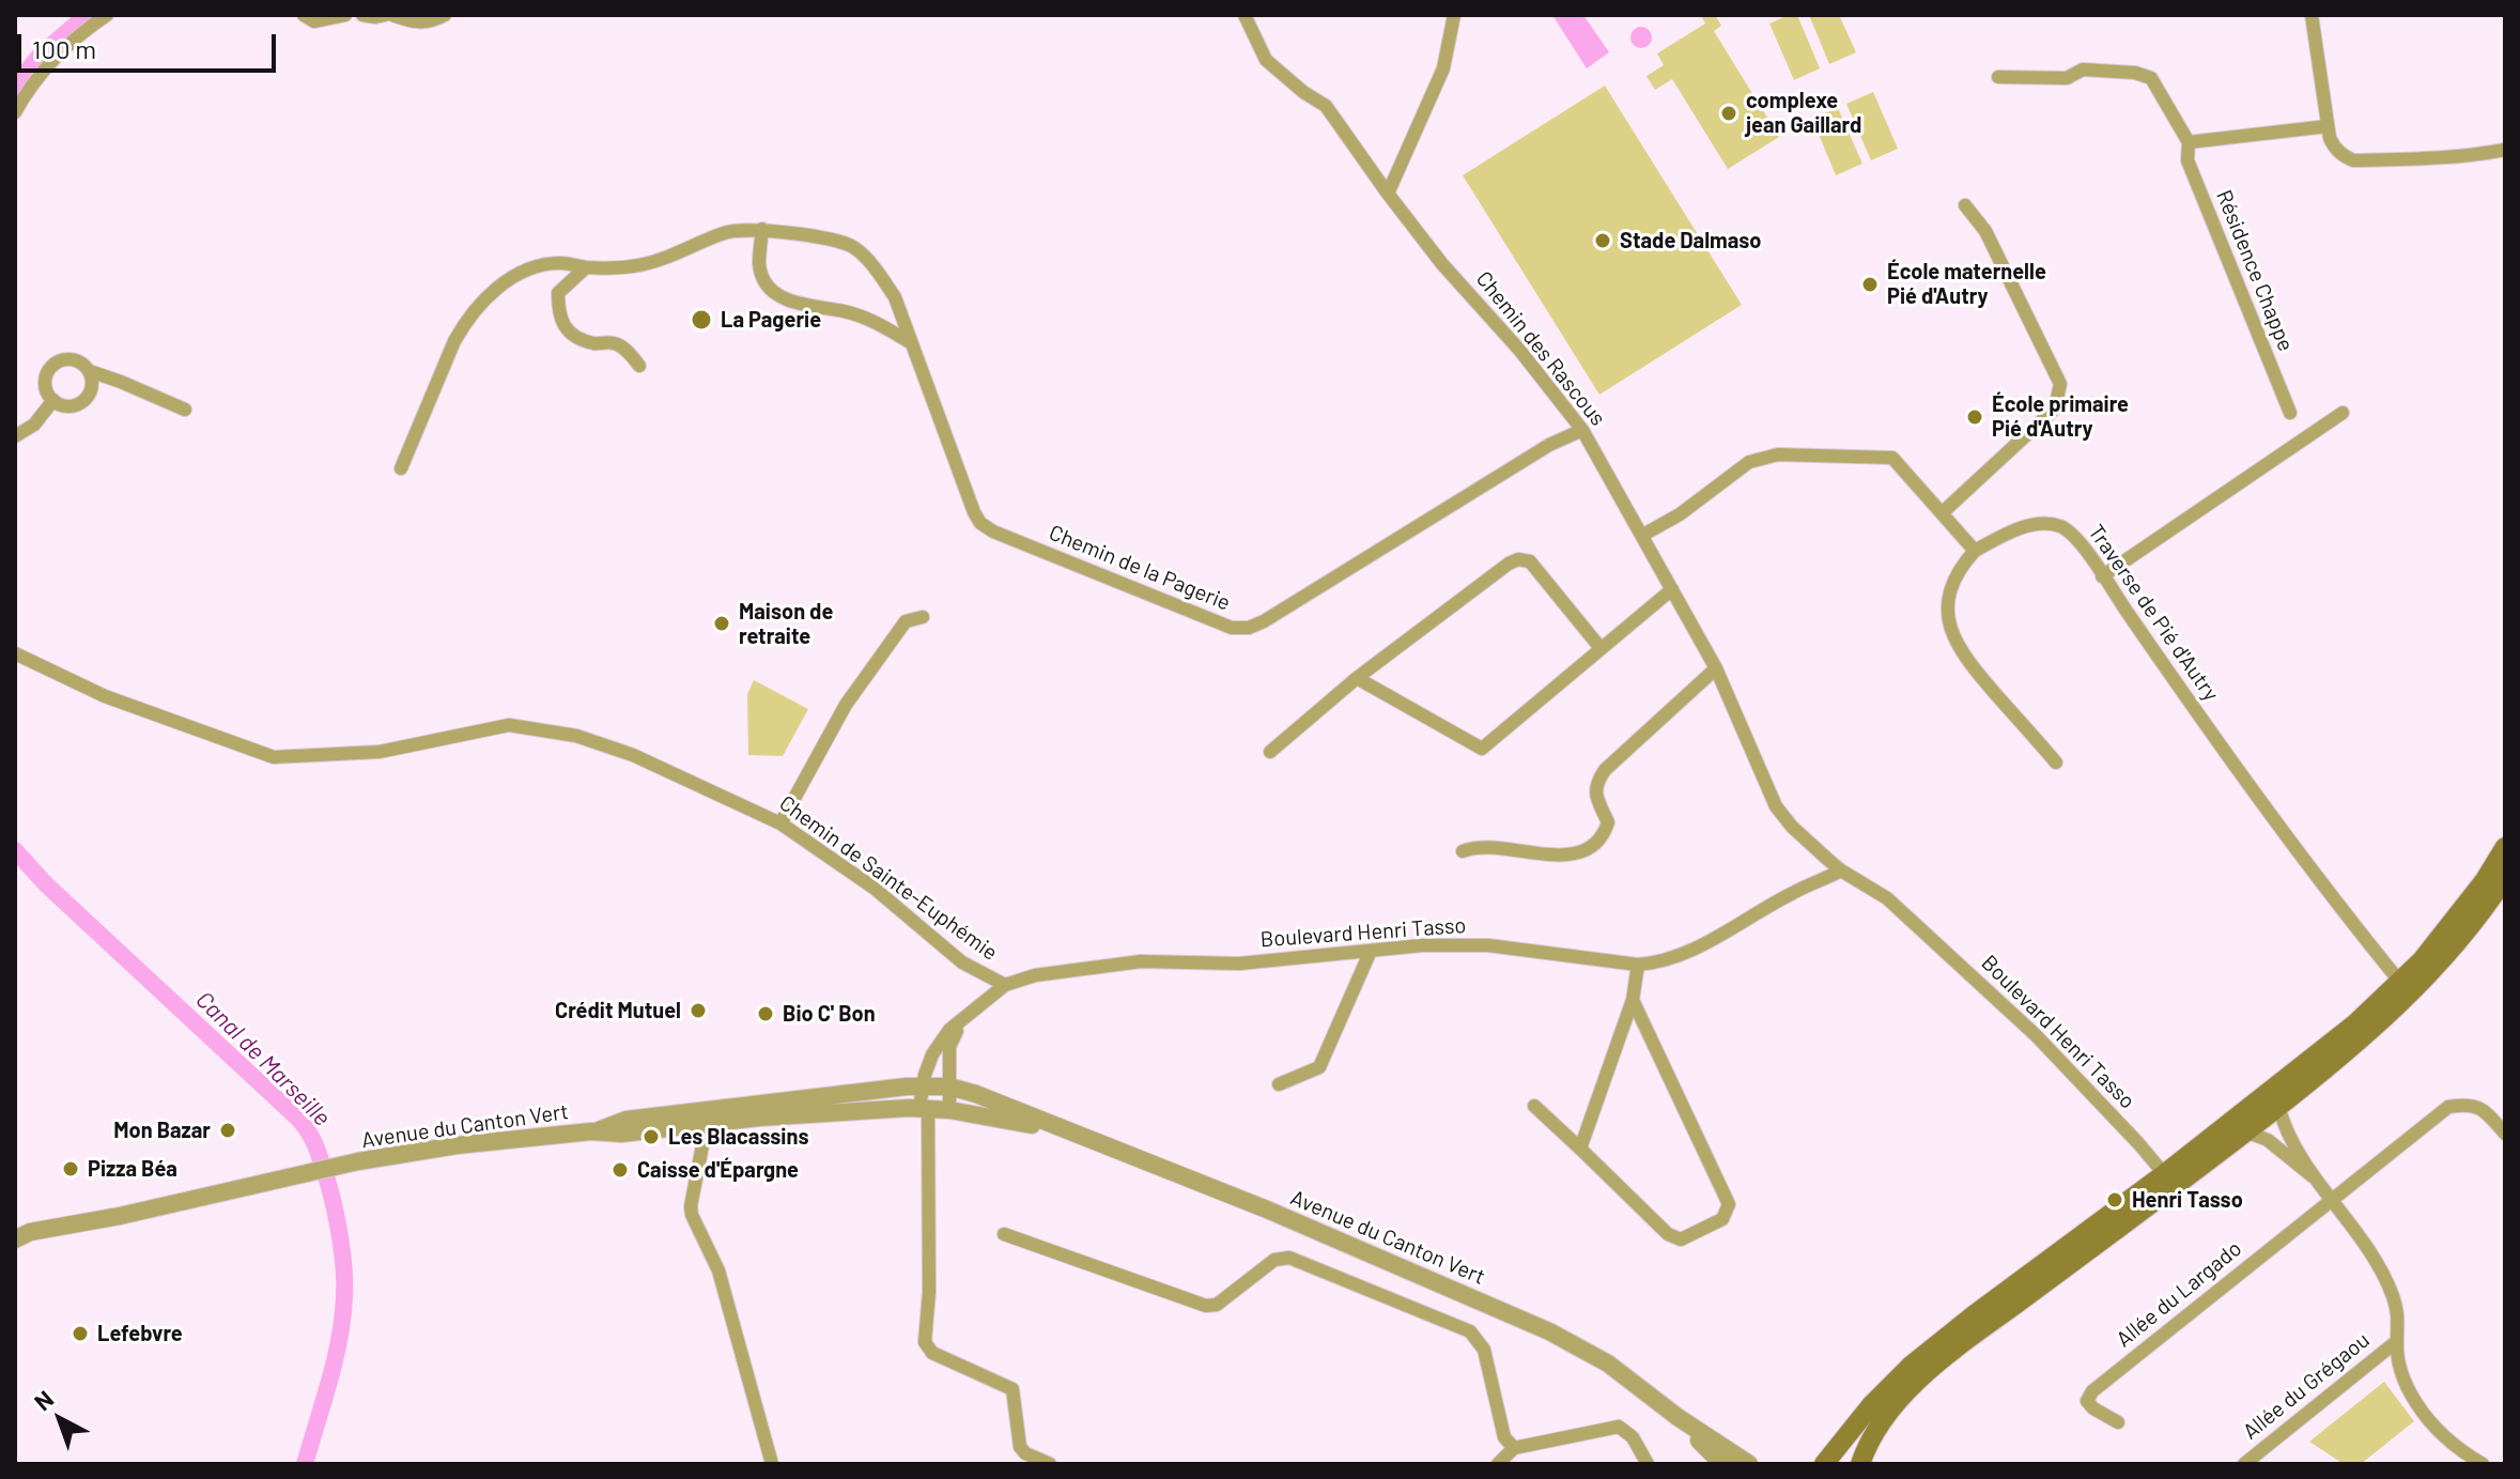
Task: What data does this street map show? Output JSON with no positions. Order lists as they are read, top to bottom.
{
  "streets": {
    "street": [
      "Résidence Chappe",
      "Chemin des Rascous",
      "Chemin de la Pagerie",
      "Traverse de Pié d'Autry",
      "Chemin de Sainte-Euphémie",
      "Boulevard Henri Tasso",
      "Avenue du Canton Vert",
      "Allée du Largado",
      "Allée du Grégaou"
    ]
  },
  "crossings": [
    ["Chemin des Rascous", "Chemin de la Pagerie"],
    ["Chemin des Rascous", "Boulevard Henri Tasso"],
    ["Chemin de Sainte-Euphémie", "Boulevard Henri Tasso"],
    ["Boulevard Henri Tasso", "Avenue du Canton Vert"]
  ],
  "water": ["Canal de Marseille"],
  "places": [
    "complexe jean Gaillard",
    "Stade Dalmaso",
    "École maternelle Pié d'Autry",
    "La Pagerie",
    "École primaire Pié d'Autry",
    "Maison de retraite",
    "Crédit Mutuel",
    "Bio C' Bon",
    "Mon Bazar",
    "Les Blacassins",
    "Pizza Béa",
    "Caisse d'Épargne",
    "Henri Tasso",
    "Lefebvre"
  ],
  "scale_bar": "100 m",
  "north": "top left"
}
